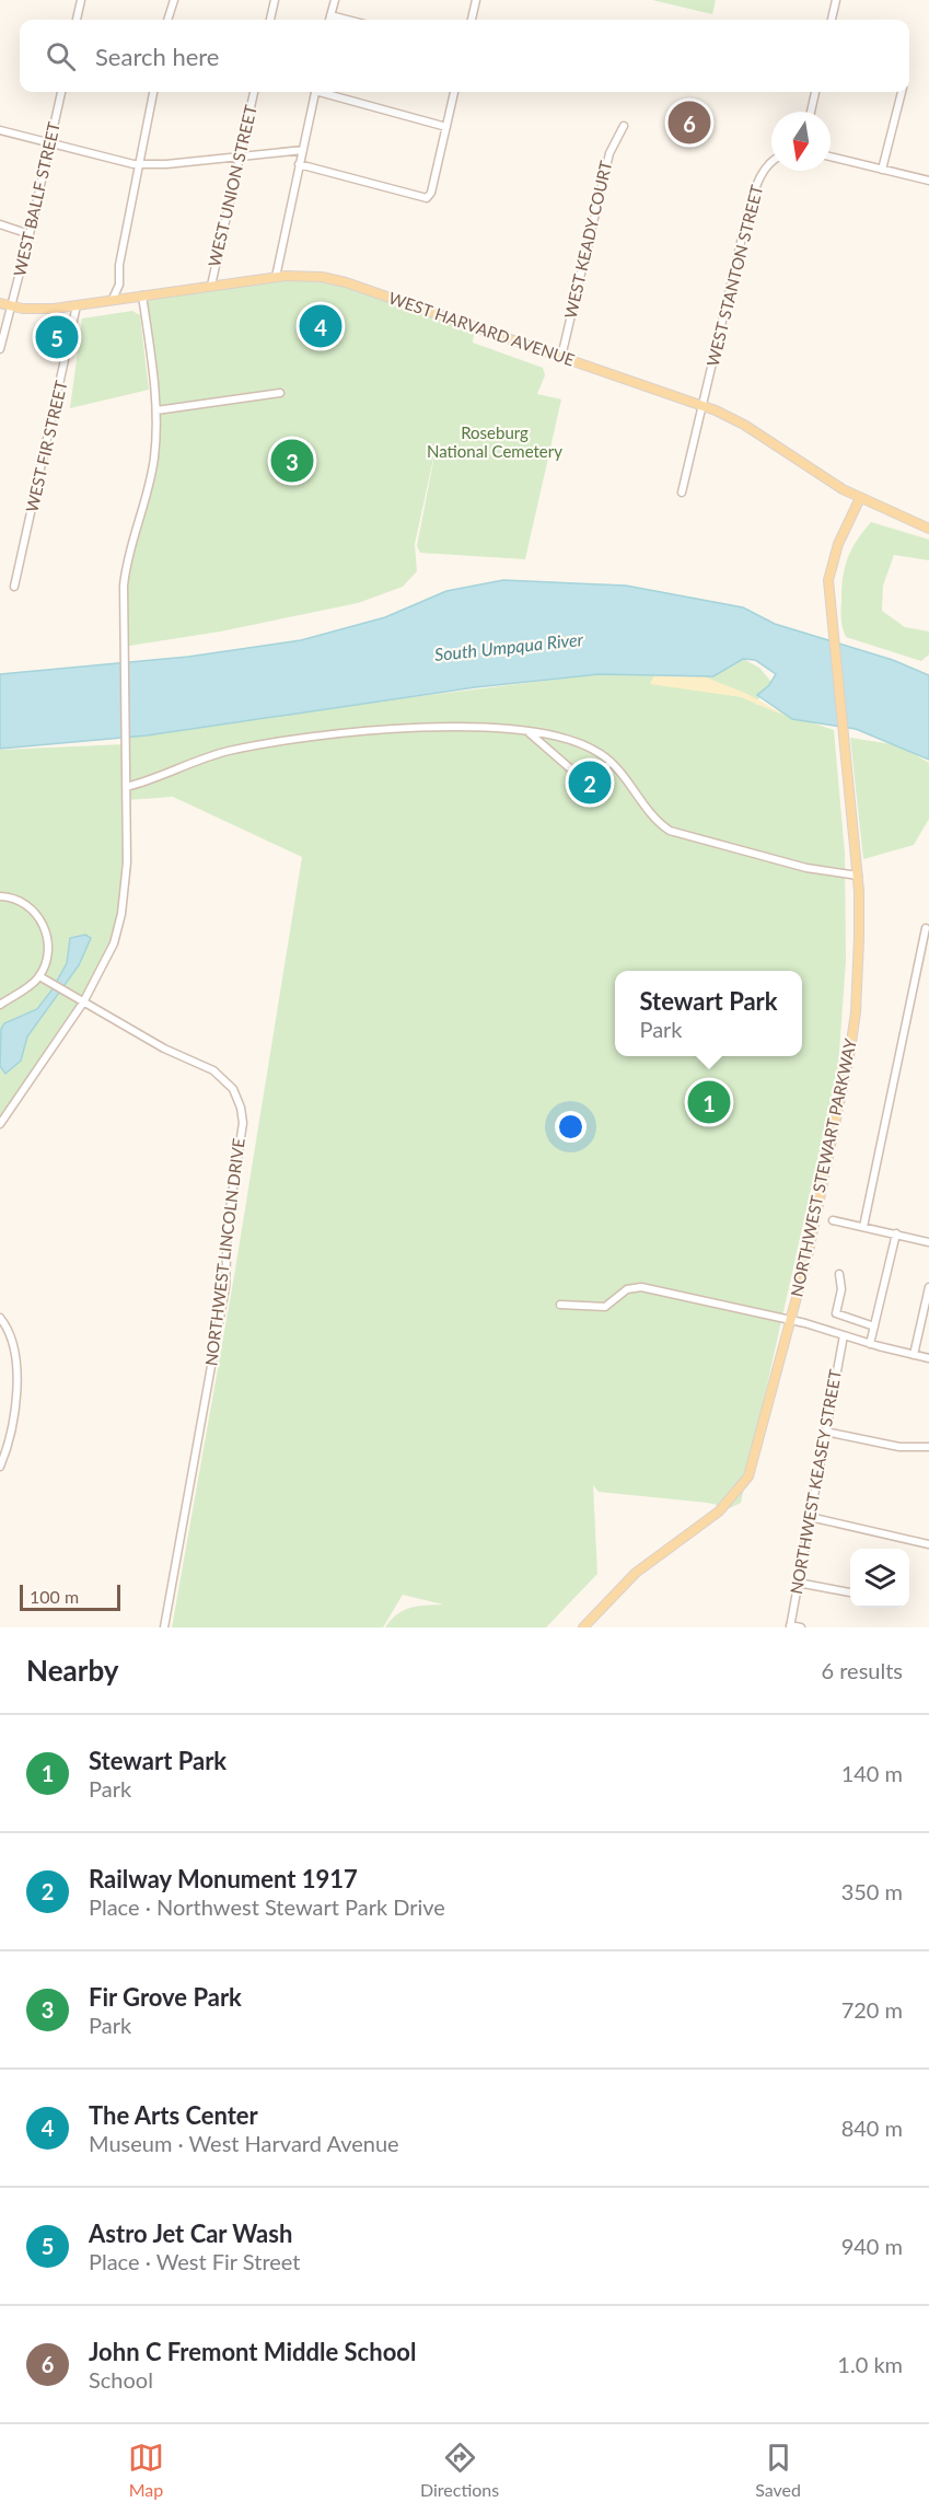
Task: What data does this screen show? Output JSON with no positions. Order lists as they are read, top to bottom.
{
  "streets": {
    "main road": ["WEST HARVARD AVENUE", "NORTHWEST STEWART PARKWAY"],
    "street": [
      "WEST UNION STREET",
      "WEST BALLF STREET",
      "WEST KEADY COURT",
      "WEST STANTON STREET",
      "WEST FIR STREET",
      "NORTHWEST LINCOLN DRIVE",
      "NORTHWEST KEASEY STREET"
    ]
  },
  "crossings": [
    ["WEST UNION STREET", "WEST HARVARD AVENUE"],
    ["WEST BALLF STREET", "WEST HARVARD AVENUE"],
    ["WEST KEADY COURT", "WEST HARVARD AVENUE"],
    ["WEST STANTON STREET", "WEST HARVARD AVENUE"],
    ["WEST HARVARD AVENUE", "WEST FIR STREET"],
    ["WEST HARVARD AVENUE", "NORTHWEST STEWART PARKWAY"]
  ],
  "water": ["South Umpqua River"],
  "parks": ["Roseburg National Cemetery"],
  "scale_bar": "100 m",
  "north": "bottom",
  "page": {
    "search": "Search here",
    "pins": [
      "6",
      "4",
      "5",
      "3",
      "2",
      "1"
    ],
    "popup": ["Stewart Park", "Park"],
    "scale": "100 m",
    "heading": ["Nearby", "6 results"],
    "list": [
      {
        "mark": "1",
        "name": "Stewart Park",
        "note": "Park",
        "value": "140 m"
      },
      {
        "mark": "2",
        "name": "Railway Monument 1917",
        "note": "Place · Northwest Stewart Park Drive",
        "value": "350 m"
      },
      {
        "mark": "3",
        "name": "Fir Grove Park",
        "note": "Park",
        "value": "720 m"
      },
      {
        "mark": "4",
        "name": "The Arts Center",
        "note": "Museum · West Harvard Avenue",
        "value": "840 m"
      },
      {
        "mark": "5",
        "name": "Astro Jet Car Wash",
        "note": "Place · West Fir Street",
        "value": "940 m"
      },
      {
        "mark": "6",
        "name": "John C Fremont Middle School",
        "note": "School",
        "value": "1.0 km"
      }
    ],
    "nav": ["Map", "Directions", "Saved"]
  }
}
